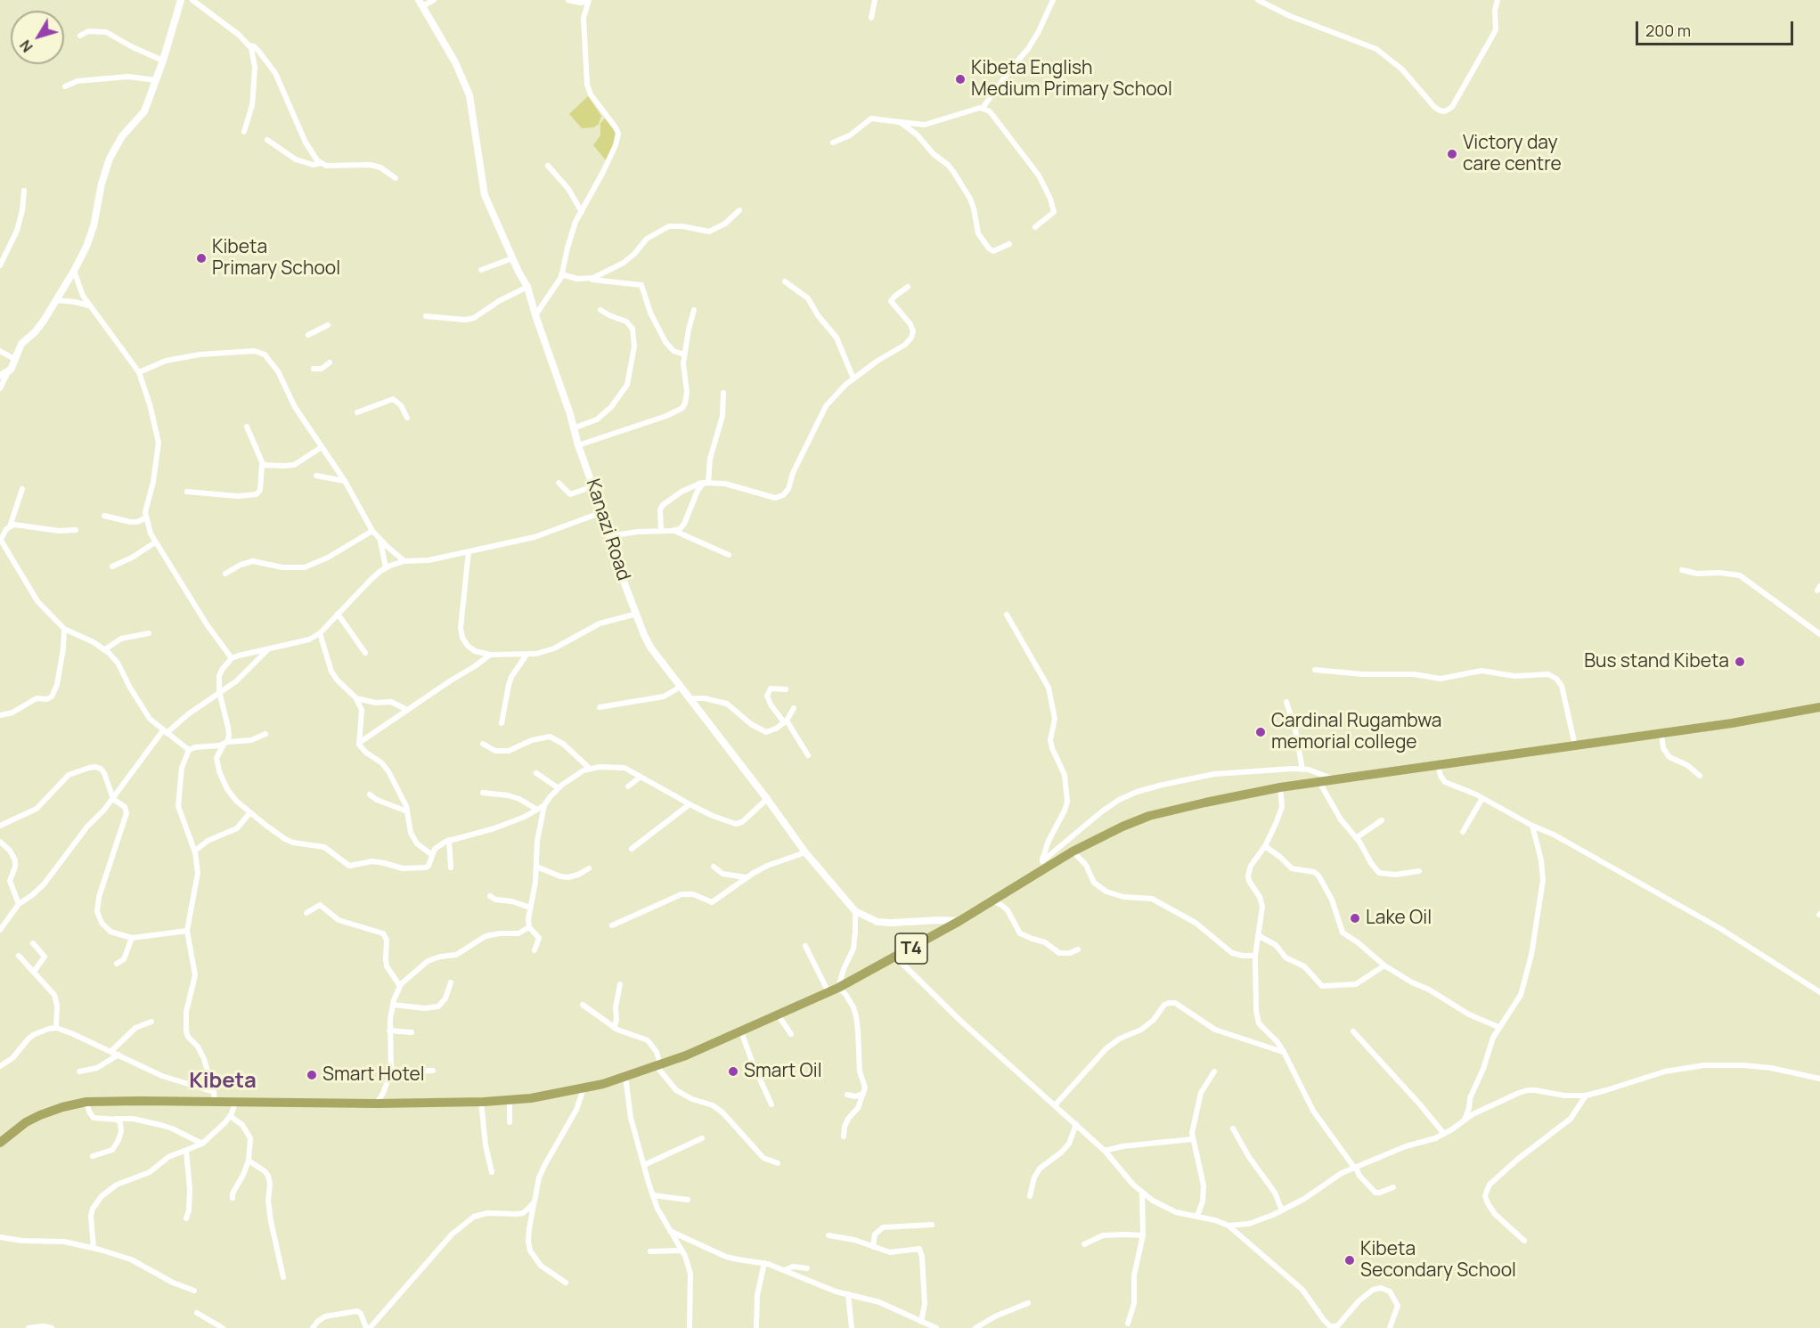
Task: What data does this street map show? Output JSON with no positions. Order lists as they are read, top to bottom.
{
  "streets": {
    "highway": ["T4"],
    "main road": ["Kanazi Road"]
  },
  "crossings": [
    ["Kanazi Road", "T4"]
  ],
  "districts": ["Kibeta"],
  "places": [
    "Kibeta English Medium Primary School",
    "Victory day care centre",
    "Kibeta Primary School",
    "Bus stand Kibeta",
    "Cardinal Rugambwa memorial college",
    "Lake Oil",
    "Smart Oil",
    "Smart Hotel",
    "Kibeta Secondary School"
  ],
  "scale_bar": "200 m",
  "north": "bottom left"
}
